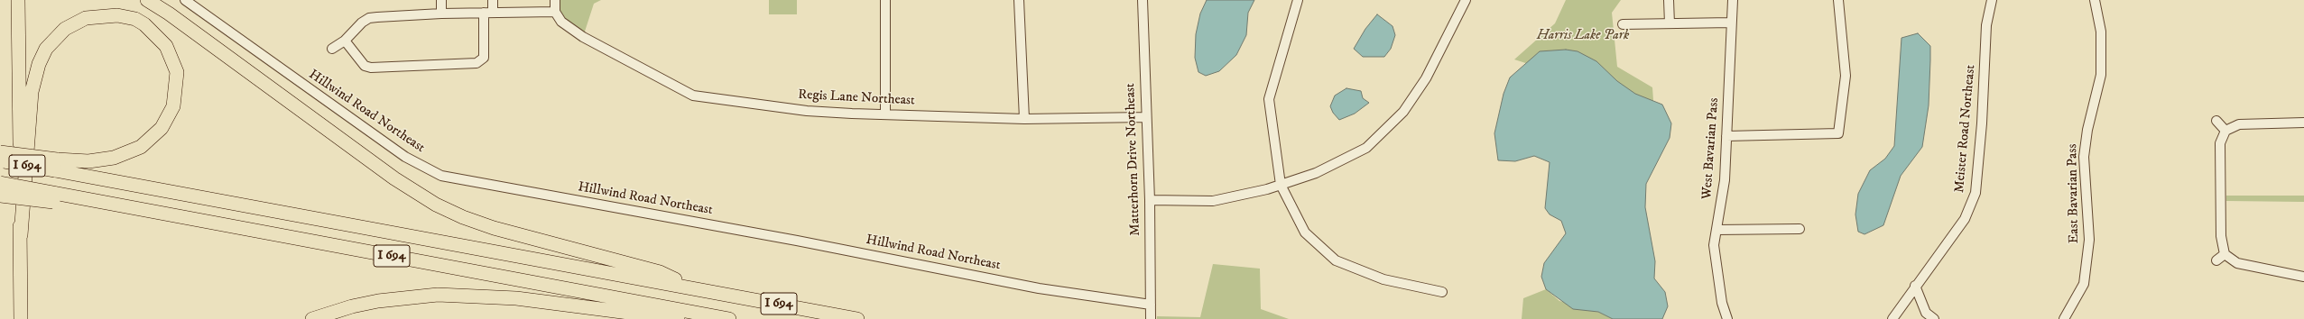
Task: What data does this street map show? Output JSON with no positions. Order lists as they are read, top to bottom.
{
  "streets": {
    "highway": ["I 694"],
    "street": [
      "Regis Lane Northeast",
      "Hillwind Road Northeast",
      "Meister Road Northeast",
      "West Bavarian Pass",
      "Matterhorn Drive Northeast",
      "East Bavarian Pass"
    ]
  },
  "crossings": [
    ["Regis Lane Northeast", "Matterhorn Drive Northeast"],
    ["Hillwind Road Northeast", "Matterhorn Drive Northeast"]
  ],
  "parks": ["Harris Lake Park"]
}
